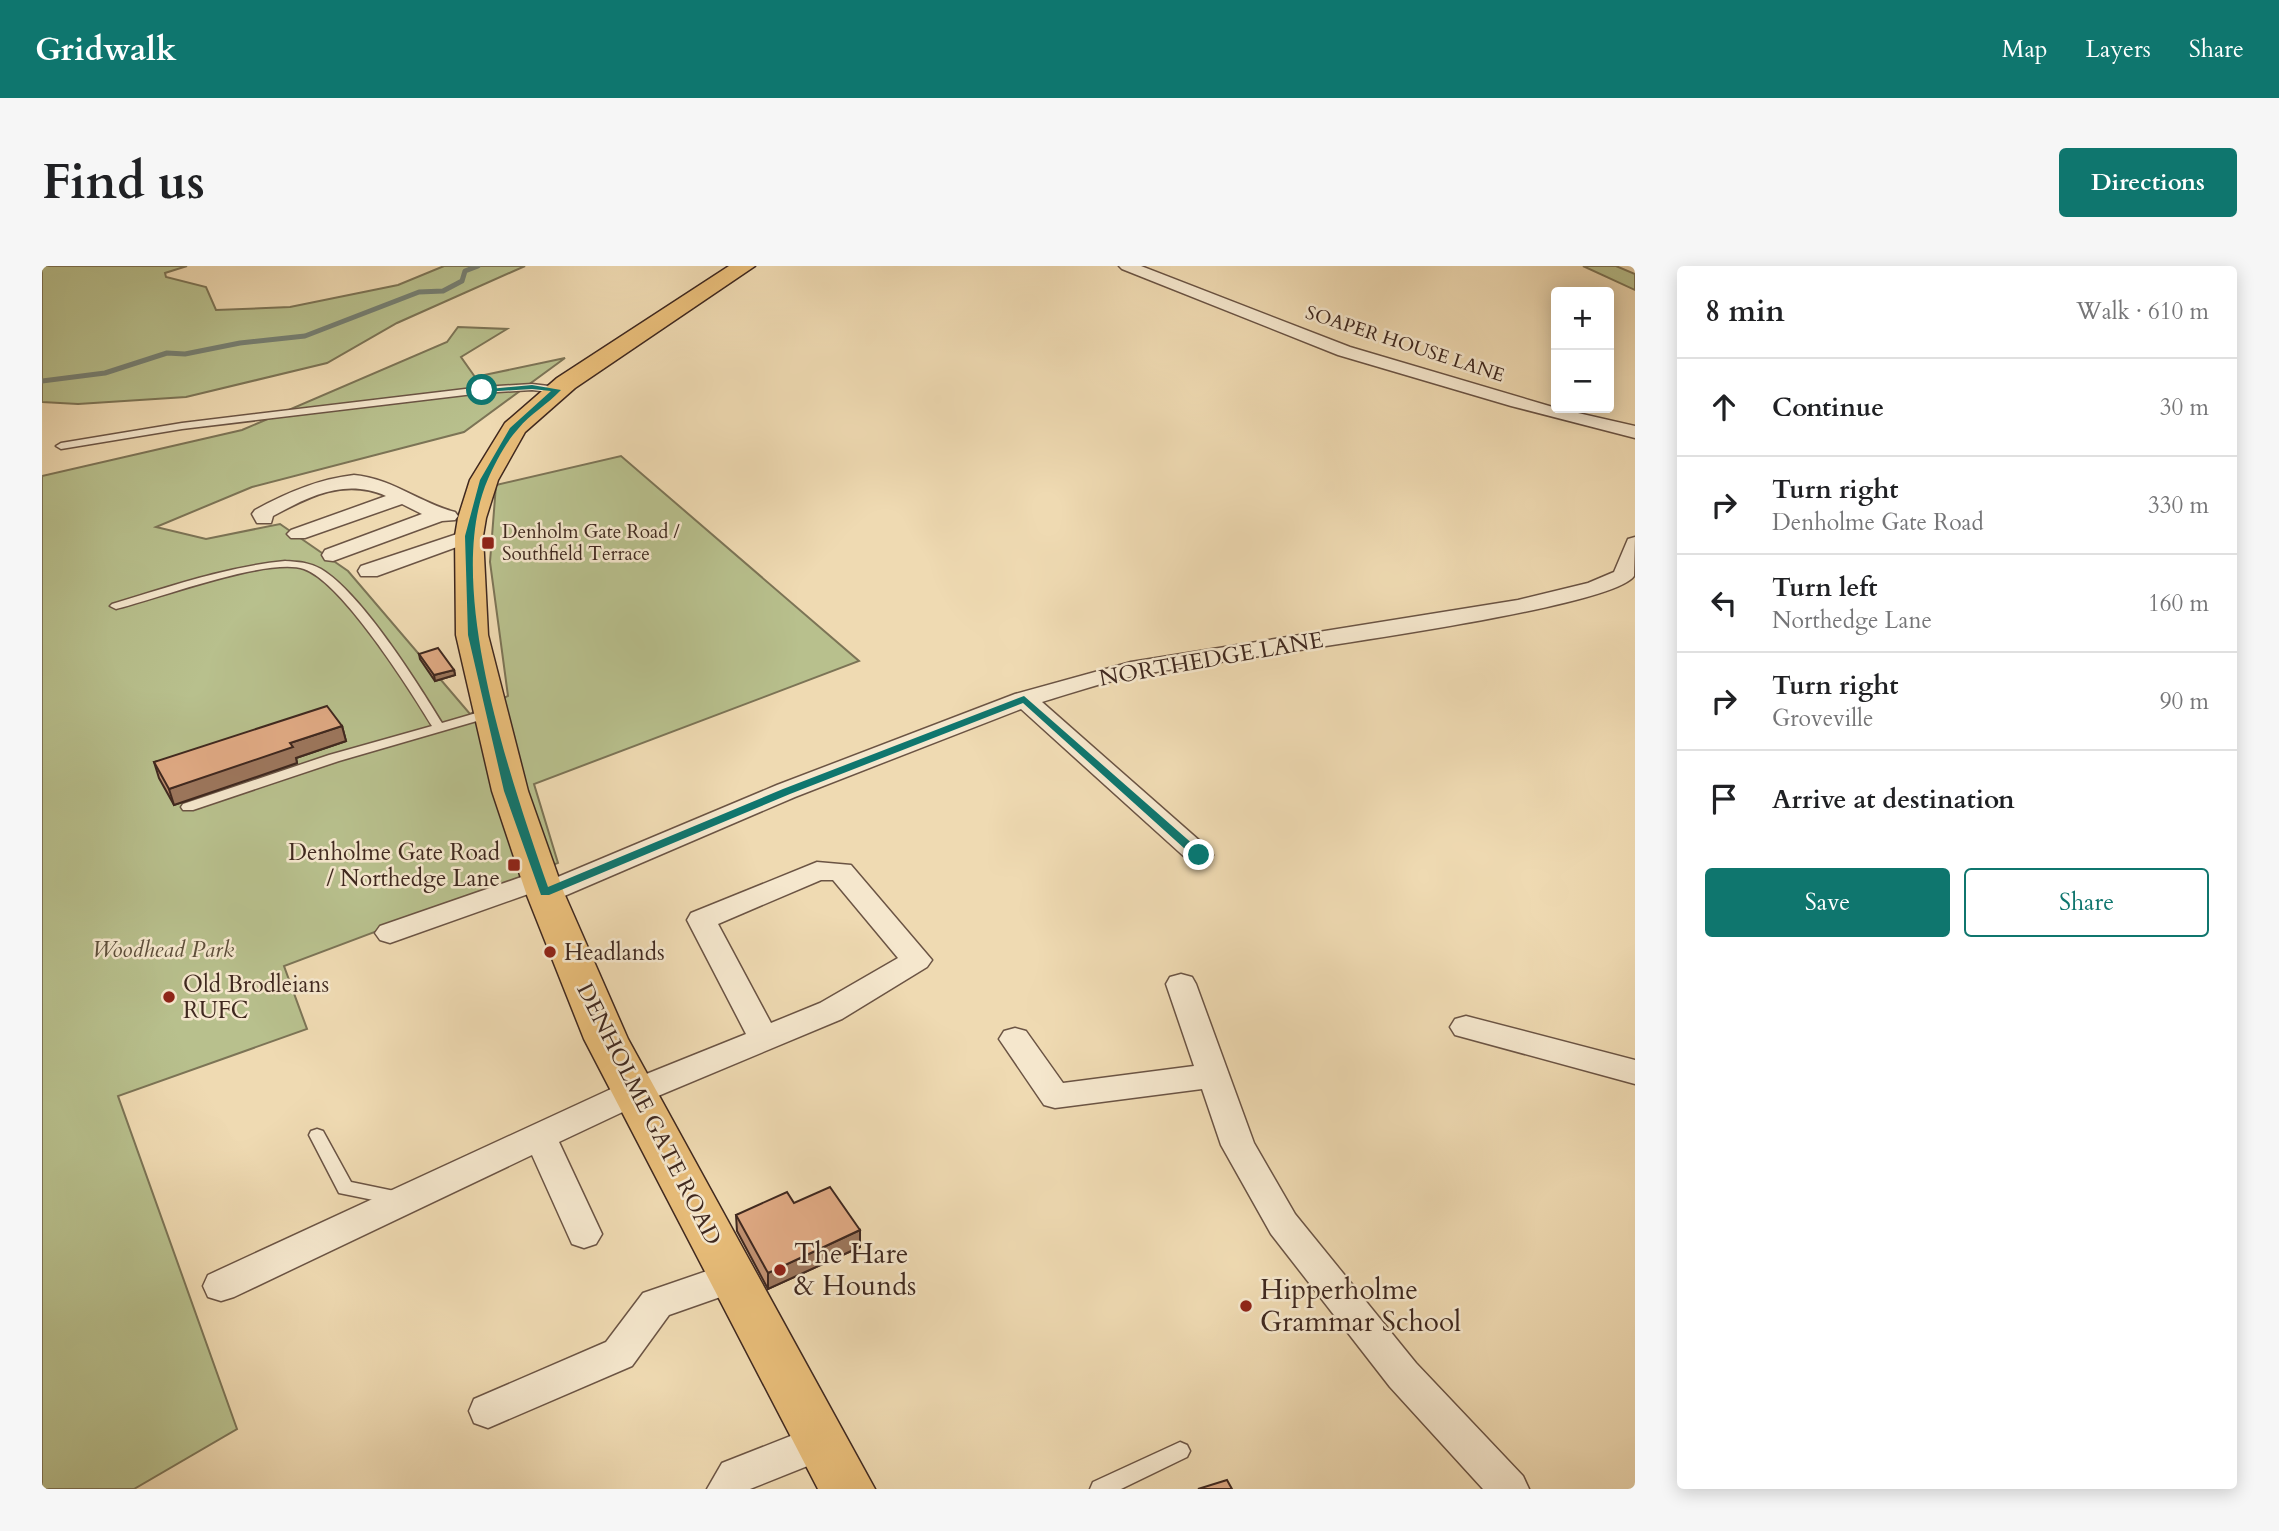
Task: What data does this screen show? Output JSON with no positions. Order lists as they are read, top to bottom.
{
  "streets": {
    "main road": ["DENHOLME GATE ROAD"],
    "street": ["SOAPER HOUSE LANE", "NORTHEDGE LANE"]
  },
  "crossings": [
    ["NORTHEDGE LANE", "DENHOLME GATE ROAD"]
  ],
  "parks": ["Woodhead Park"],
  "places": {
    "transit": ["Denholm Gate Road / Southfield Terrace", "Denholme Gate Road / Northedge Lane"],
    "other": [
      "Headlands",
      "Old Brodleians RUFC",
      "The Hare & Hounds",
      "Hipperholme Grammar School"
    ]
  },
  "page": {
    "header": "Gridwalk",
    "nav": ["Map", "Layers", "Share"],
    "buttons": [
      "Directions",
      ["Save", "Share"]
    ],
    "title": "Find us",
    "heading": ["8 min", "Walk · 610 m"],
    "map_buttons": ["+", "−"],
    "list": [
      ["Continue", "30 m"],
      ["Turn right", "Denholme Gate Road", "330 m"],
      ["Turn left", "Northedge Lane", "160 m"],
      ["Turn right", "Groveville", "90 m"],
      "Arrive at destination"
    ]
  }
}
